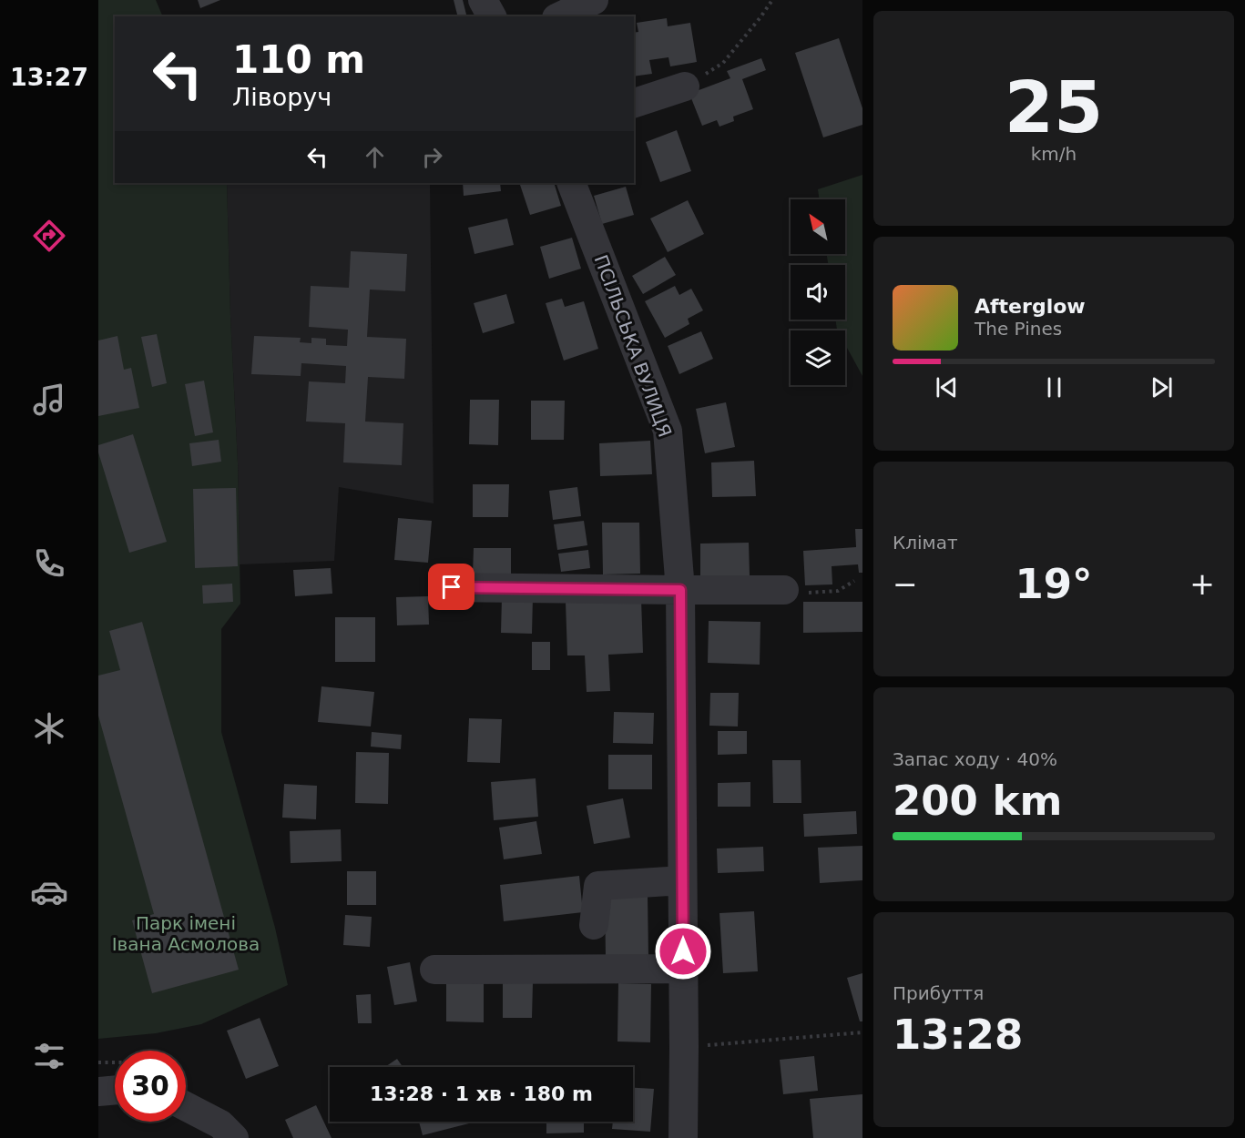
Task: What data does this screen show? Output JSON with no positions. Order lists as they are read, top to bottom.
{
  "streets": {
    "street": ["ПСІЛЬСЬКА ВУЛИЦЯ"]
  },
  "parks": ["Парк імені Івана Асмолова"],
  "north": "top left",
  "page": {
    "tabs": "13:27",
    "tile": [
      ["25", "km/h"],
      "Клімат",
      ["Запас ходу · 40%", "200 km"],
      ["Прибуття", "13:28"]
    ],
    "turn": ["110 m", "Ліворуч"],
    "song": ["Afterglow", "The Pines"],
    "heat": ["−", "19°", "+"],
    "limit": "30",
    "trip": "13:28 · 1 хв · 180 m"
  }
}
